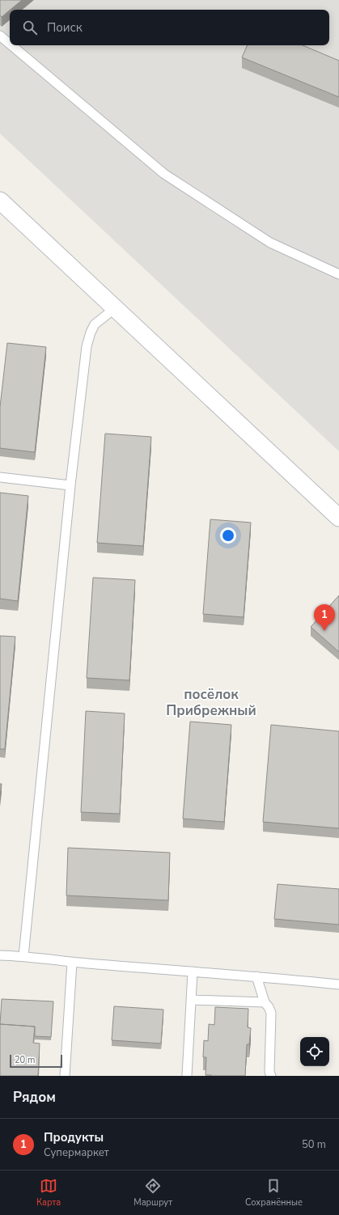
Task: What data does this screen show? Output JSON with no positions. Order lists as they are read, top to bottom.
{
  "districts": ["посёлок Прибрежный"],
  "scale_bar": "20 m",
  "page": {
    "search": "Поиск",
    "pins": "1",
    "scale": "20 m",
    "heading": "Рядом",
    "list": [
      {
        "mark": "1",
        "name": "Продукты",
        "note": "Супермаркет",
        "value": "50 m"
      }
    ],
    "nav": ["Карта", "Маршрут", "Сохранённые"]
  }
}
